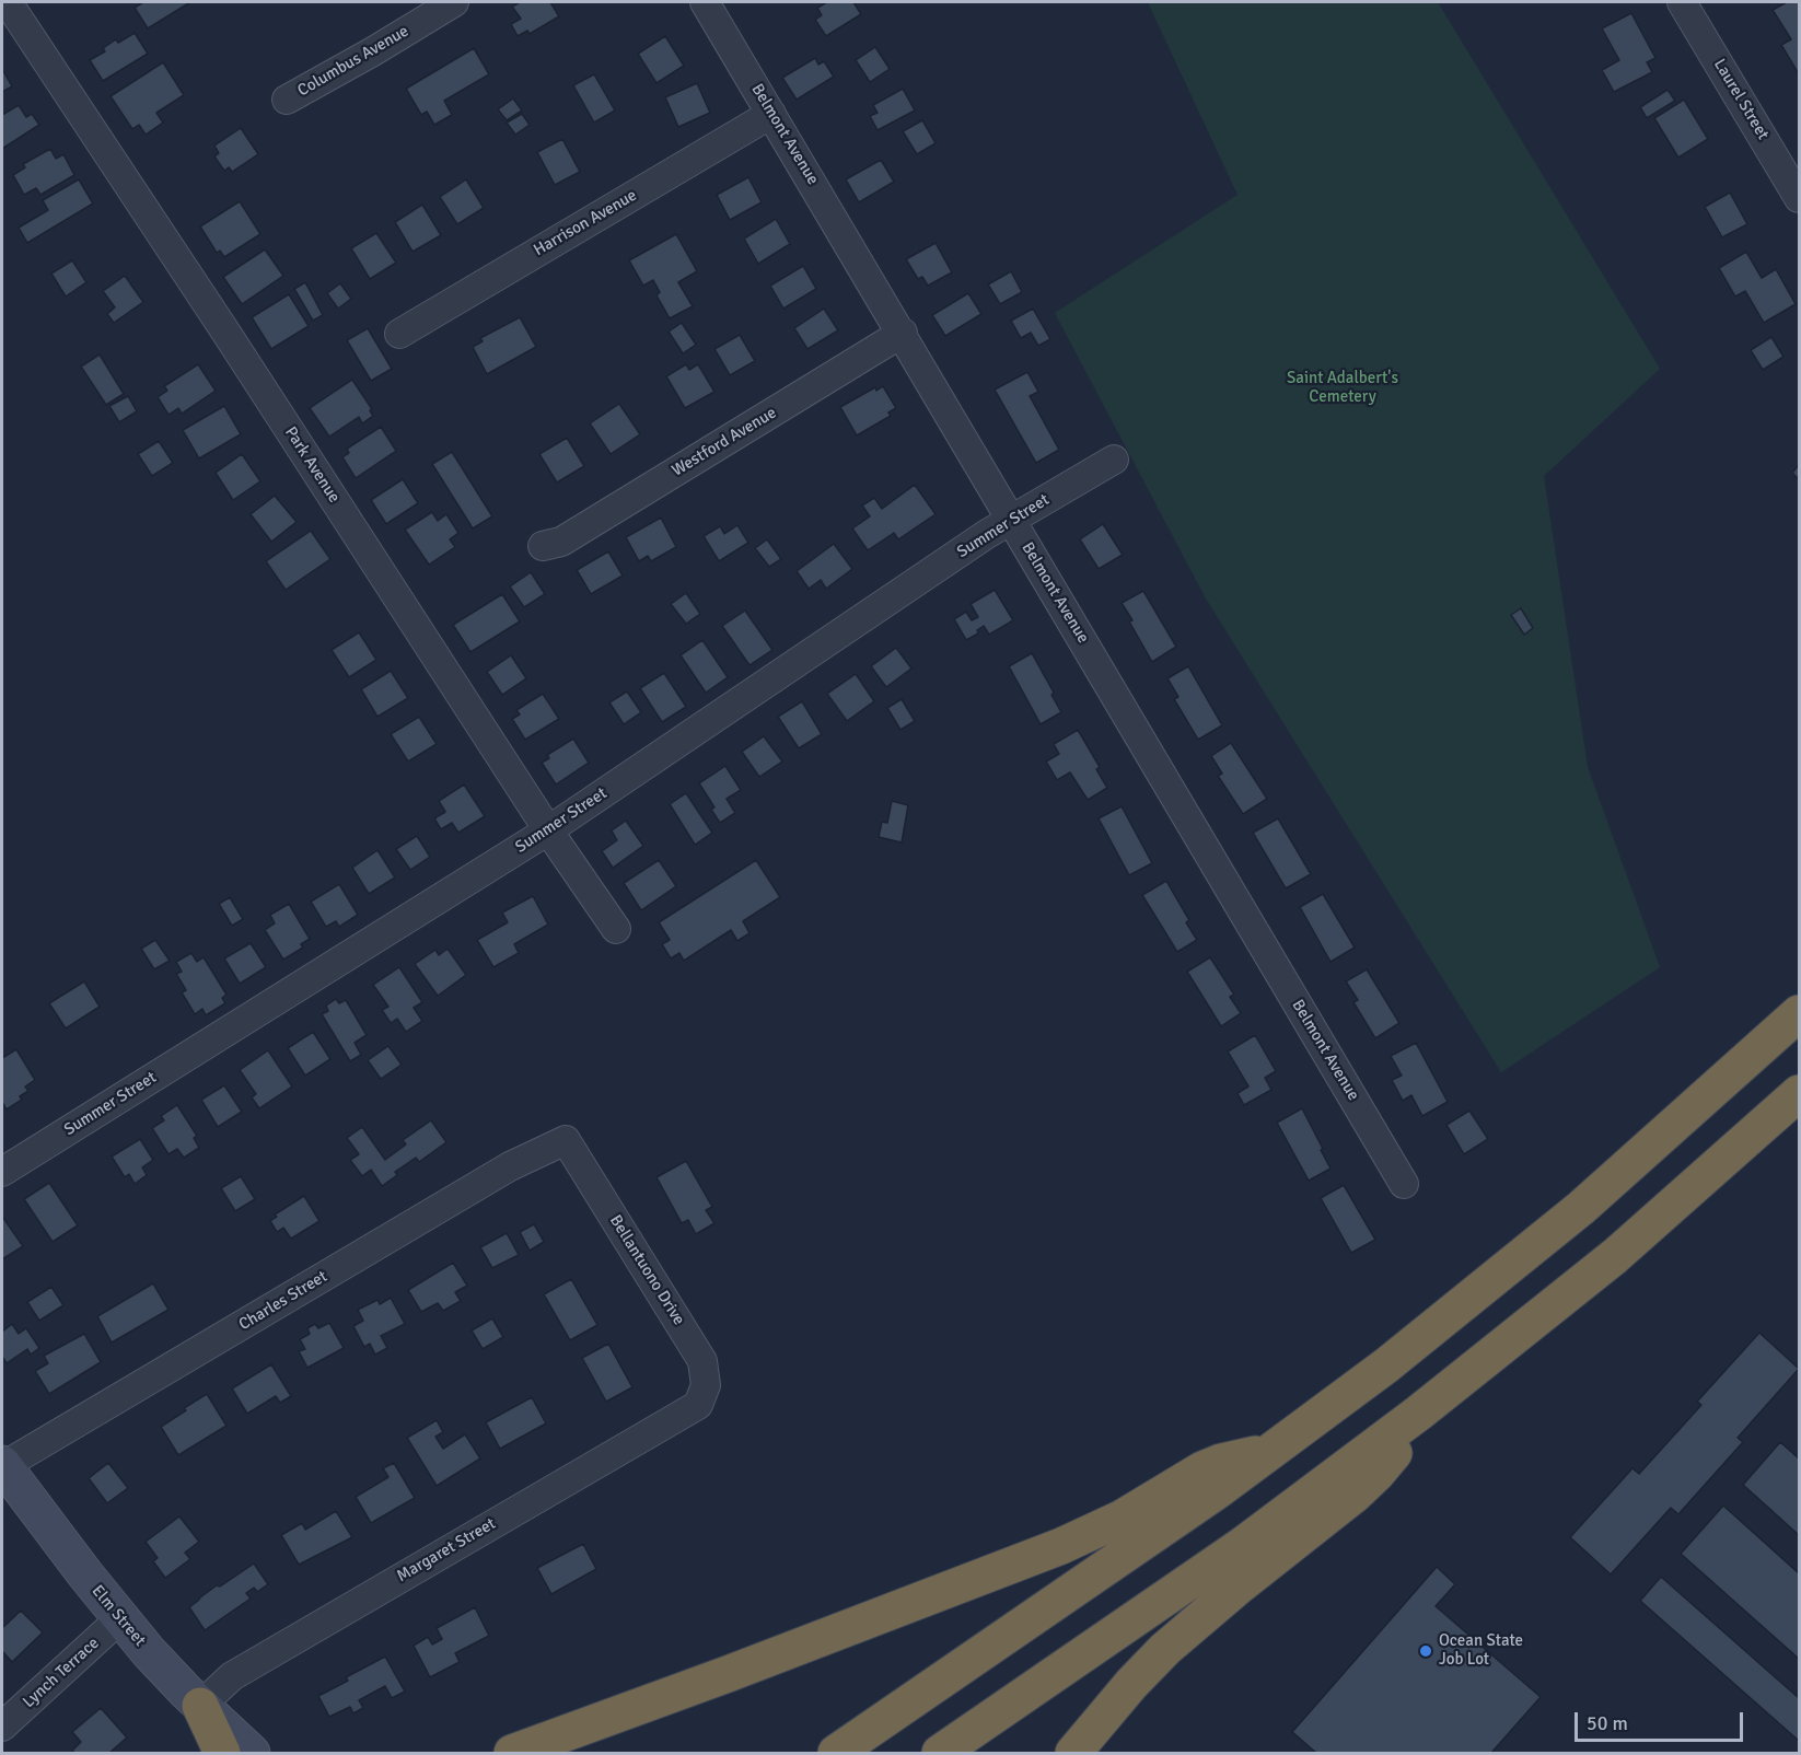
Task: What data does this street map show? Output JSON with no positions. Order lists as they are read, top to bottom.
{
  "streets": {
    "main road": ["Elm Street"],
    "street": [
      "Columbus Avenue",
      "Laurel Street",
      "Belmont Avenue",
      "Harrison Avenue",
      "Westford Avenue",
      "Park Avenue",
      "Summer Street",
      "Bellantuono Drive",
      "Charles Street",
      "Margaret Street",
      "Lynch Terrace"
    ]
  },
  "crossings": [
    ["Belmont Avenue", "Harrison Avenue"],
    ["Belmont Avenue", "Westford Avenue"],
    ["Belmont Avenue", "Summer Street"],
    ["Park Avenue", "Summer Street"],
    ["Bellantuono Drive", "Charles Street"],
    ["Bellantuono Drive", "Margaret Street"],
    ["Charles Street", "Elm Street"],
    ["Margaret Street", "Elm Street"],
    ["Elm Street", "Lynch Terrace"]
  ],
  "parks": ["Saint Adalbert's Cemetery"],
  "places": ["Ocean State Job Lot"],
  "scale_bar": "50 m"
}
